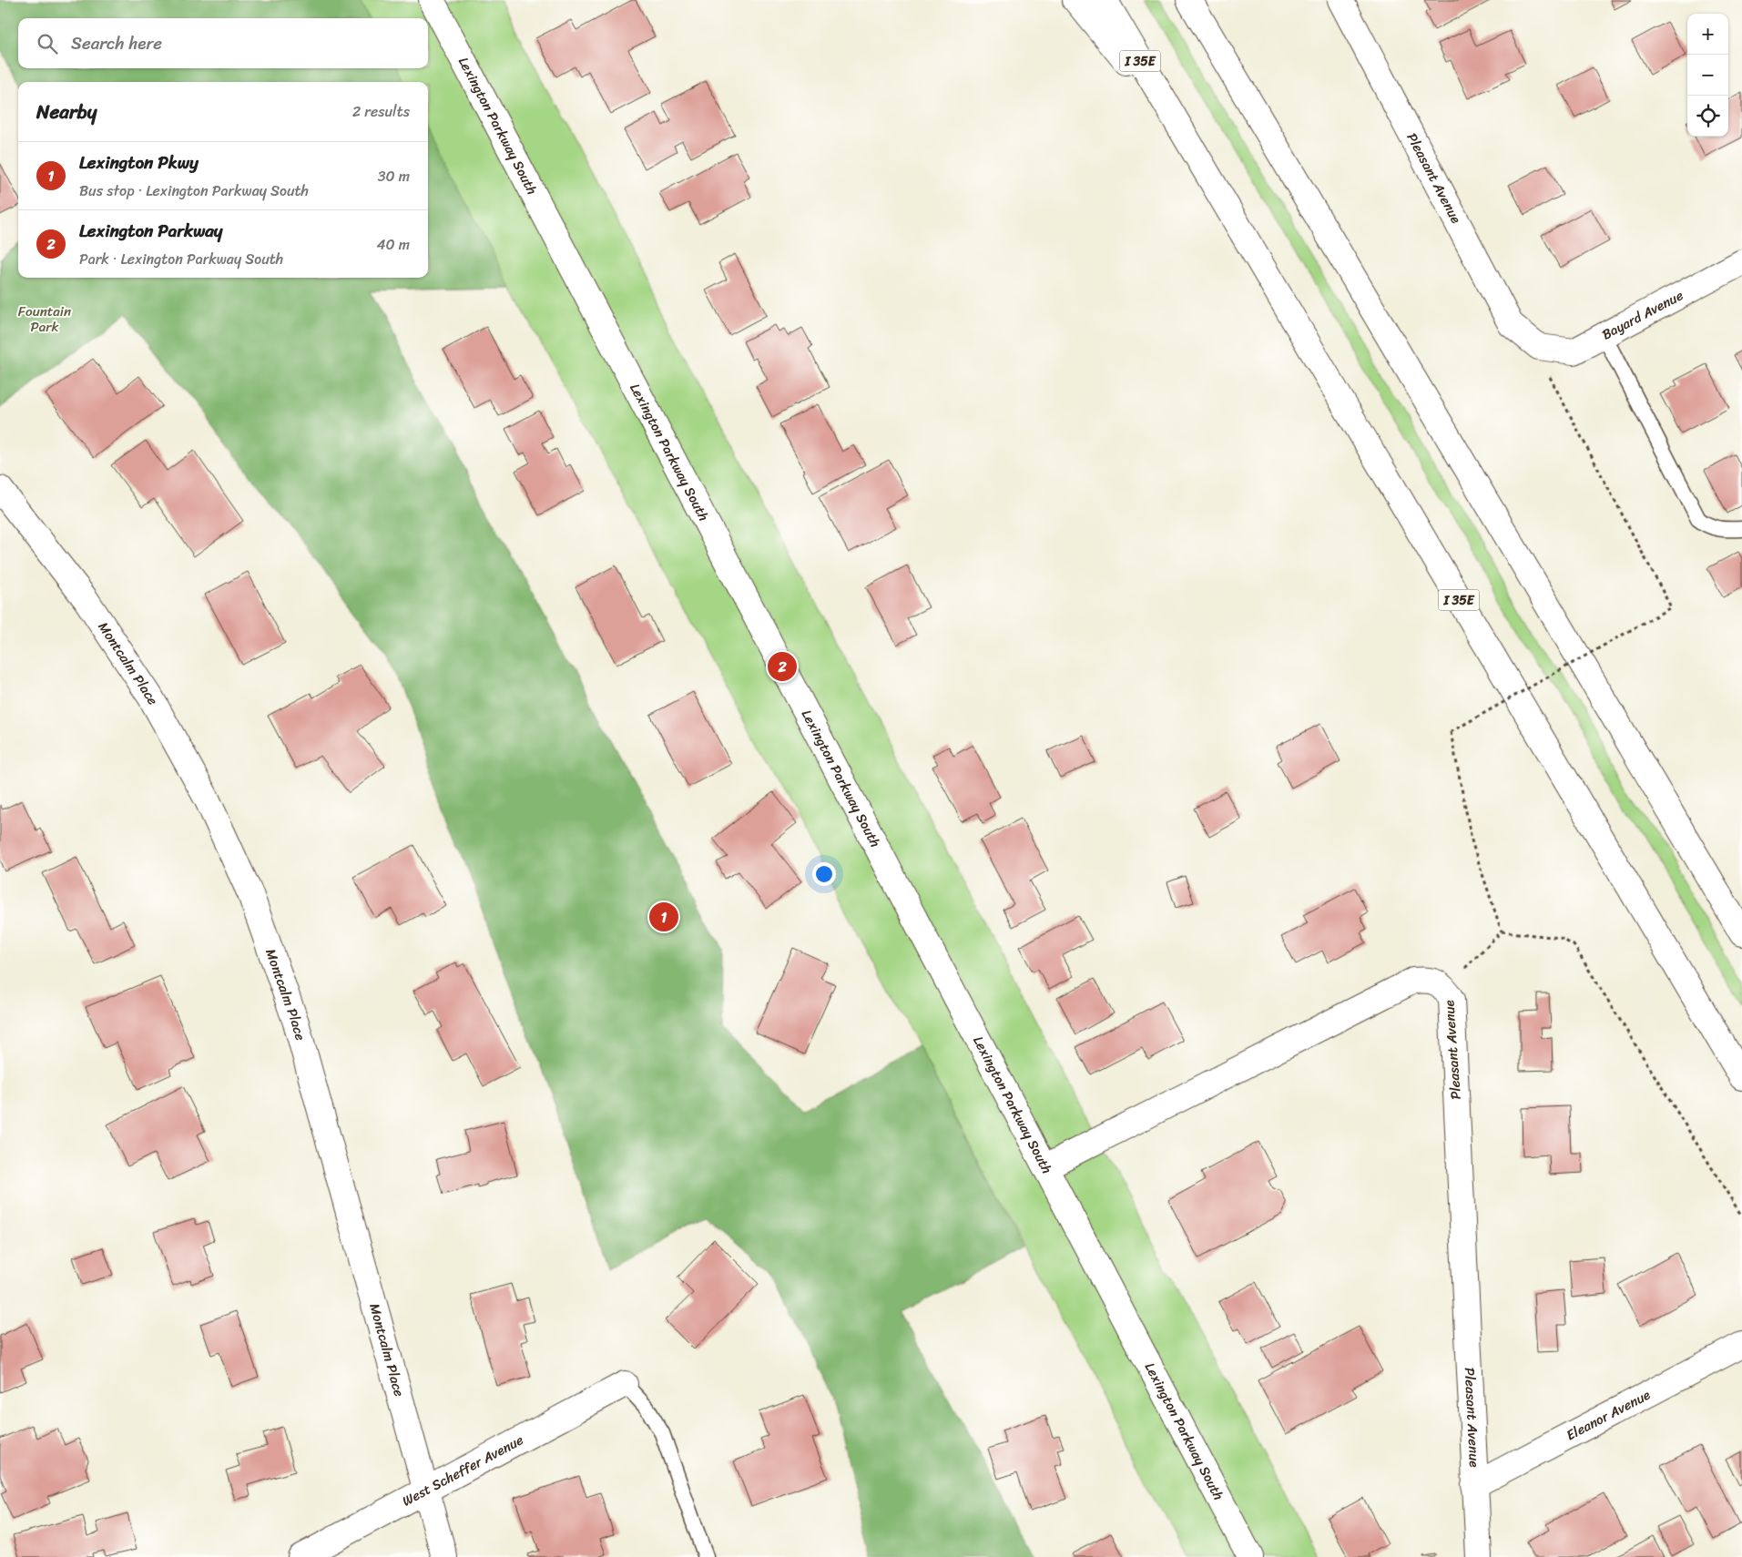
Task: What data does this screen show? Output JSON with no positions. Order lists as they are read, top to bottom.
{
  "streets": {
    "main road": [
      "I 35E",
      "Lexington Parkway South",
      "Pleasant Avenue",
      "Bayard Avenue",
      "Montcalm Place",
      "Eleanor Avenue",
      "West Scheffer Avenue"
    ]
  },
  "crossings": [
    ["Lexington Parkway South", "Pleasant Avenue"],
    ["Pleasant Avenue", "Bayard Avenue"],
    ["Pleasant Avenue", "Eleanor Avenue"],
    ["Montcalm Place", "West Scheffer Avenue"]
  ],
  "parks": ["Fountain Park"],
  "page": {
    "map_buttons": ["+", "−"],
    "search": "Search here",
    "heading": ["Nearby", "2 results"],
    "list": [
      {
        "mark": "1",
        "name": "Lexington Pkwy",
        "note": "Bus stop · Lexington Parkway South",
        "value": "30 m"
      },
      {
        "mark": "2",
        "name": "Lexington Parkway",
        "note": "Park · Lexington Parkway South",
        "value": "40 m"
      }
    ],
    "pins": ["2", "1"]
  }
}
